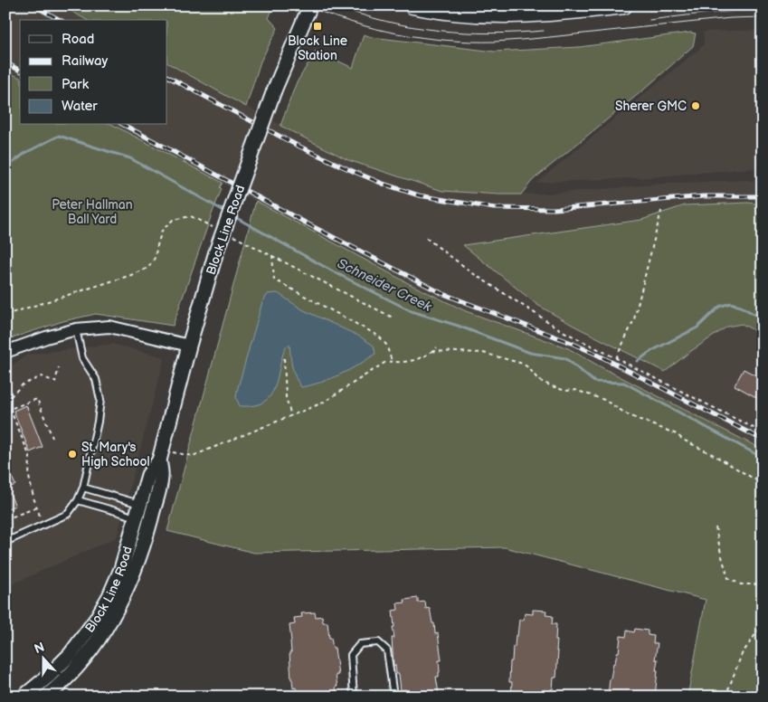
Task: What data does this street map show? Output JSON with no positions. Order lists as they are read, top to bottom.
{
  "streets": {
    "street": ["Block Line Road"]
  },
  "water": ["Schneider Creek"],
  "parks": ["Peter Hallman Ball Yard"],
  "places": {
    "transit": ["Block Line Station"],
    "other": ["Sherer GMC", "St. Mary's High School"]
  },
  "legend": [
    "Road",
    "Railway",
    "Park",
    "Water"
  ],
  "north": "top"
}
